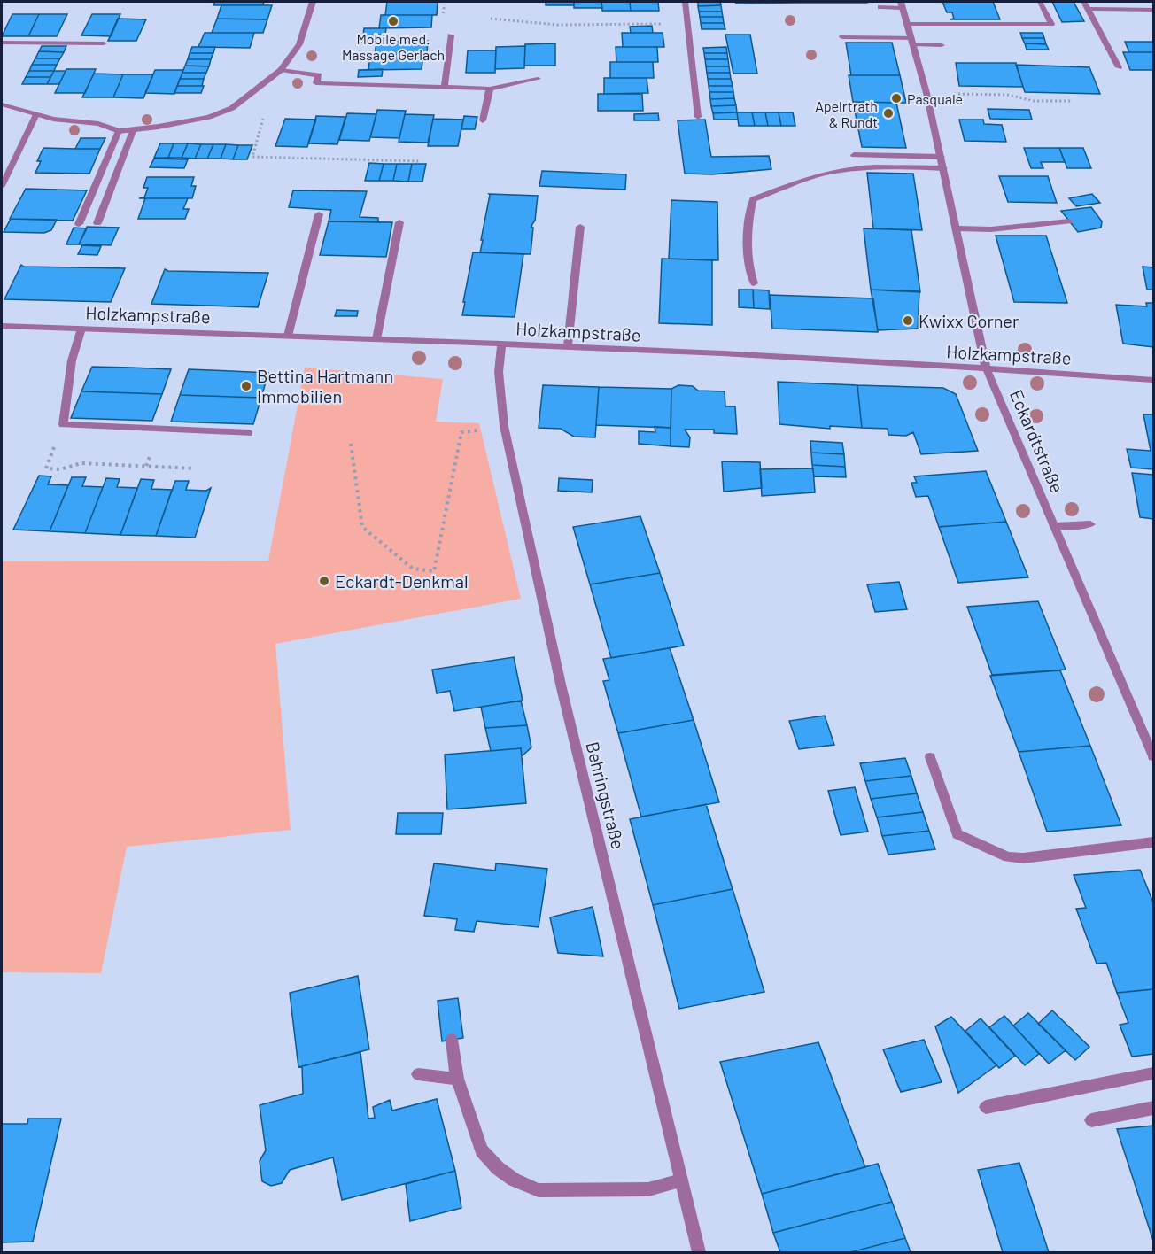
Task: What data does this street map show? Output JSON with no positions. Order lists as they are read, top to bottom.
{
  "streets": {
    "street": ["Holzkampstraße", "Eckardtstraße", "Behringstraße"]
  },
  "crossings": [
    ["Holzkampstraße", "Eckardtstraße"],
    ["Holzkampstraße", "Behringstraße"]
  ],
  "places": [
    "Mobile med. Massage Gerlach",
    "Pasquale",
    "Apelrtrath & Rundt",
    "Kwixx Corner",
    "Bettina Hartmann Immobilien",
    "Eckardt-Denkmal"
  ]
}
